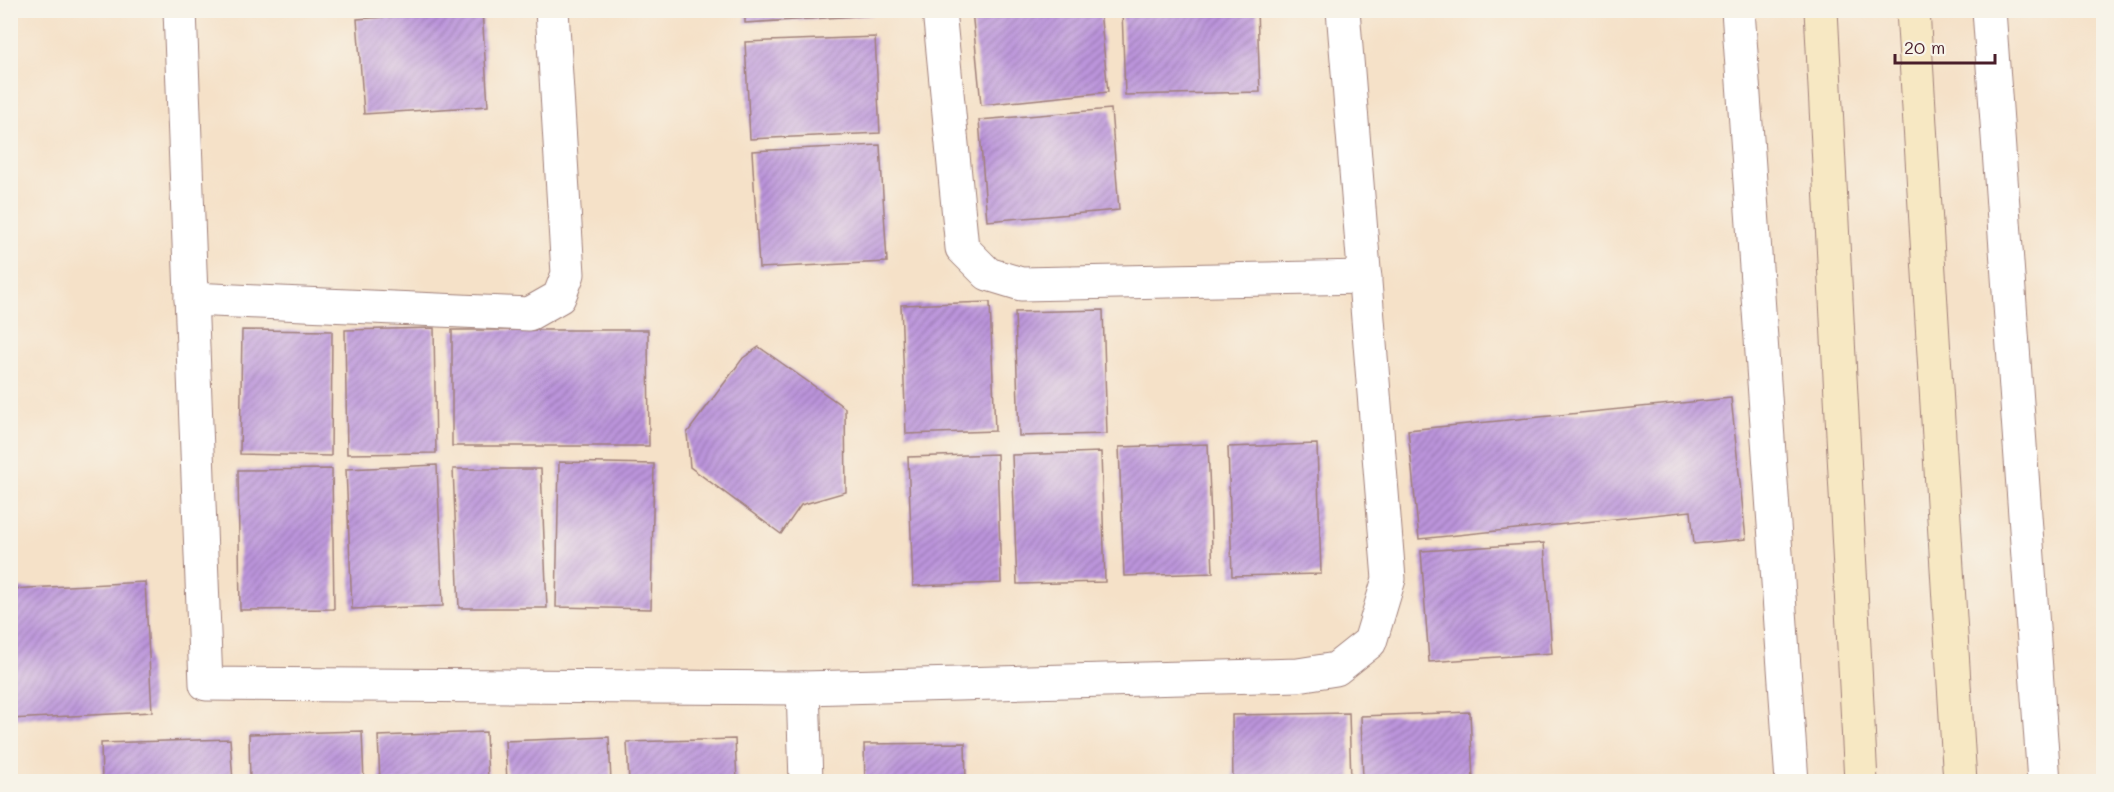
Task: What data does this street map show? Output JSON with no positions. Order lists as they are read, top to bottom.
{
  "scale_bar": "20 m"
}
